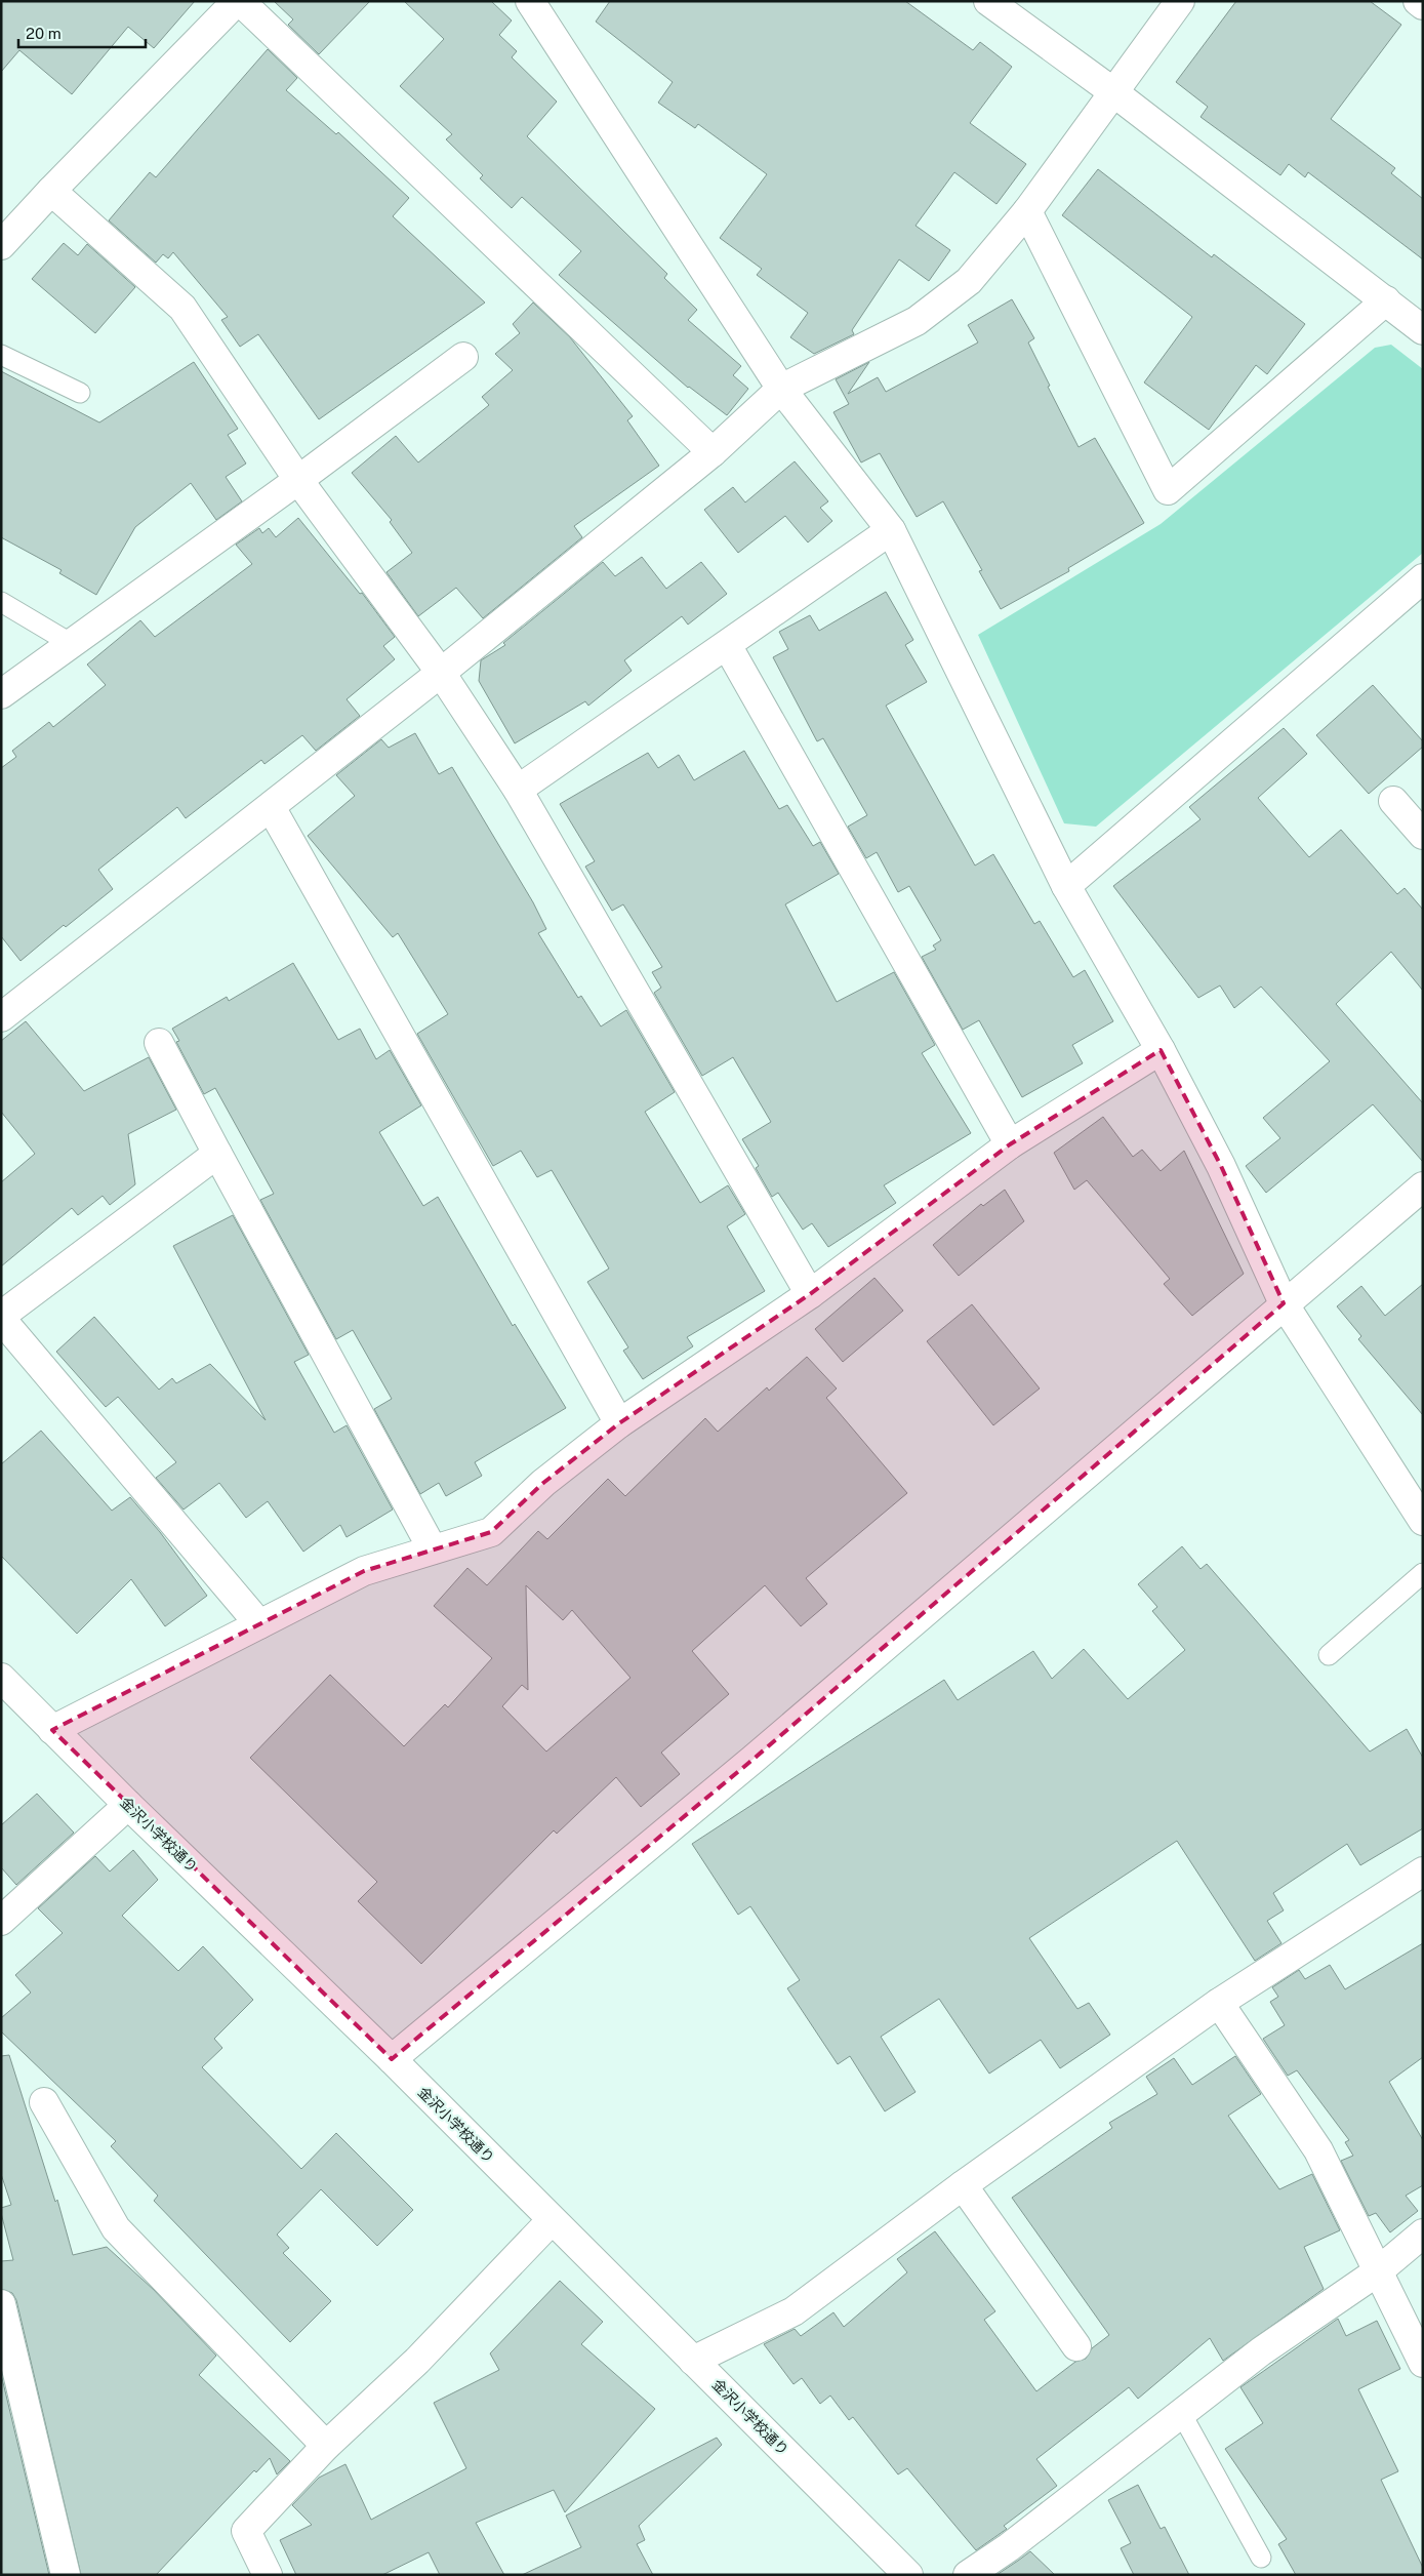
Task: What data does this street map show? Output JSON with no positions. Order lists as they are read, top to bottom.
{
  "streets": {
    "street": ["金沢小学校通り"]
  },
  "scale_bar": "20 m"
}
